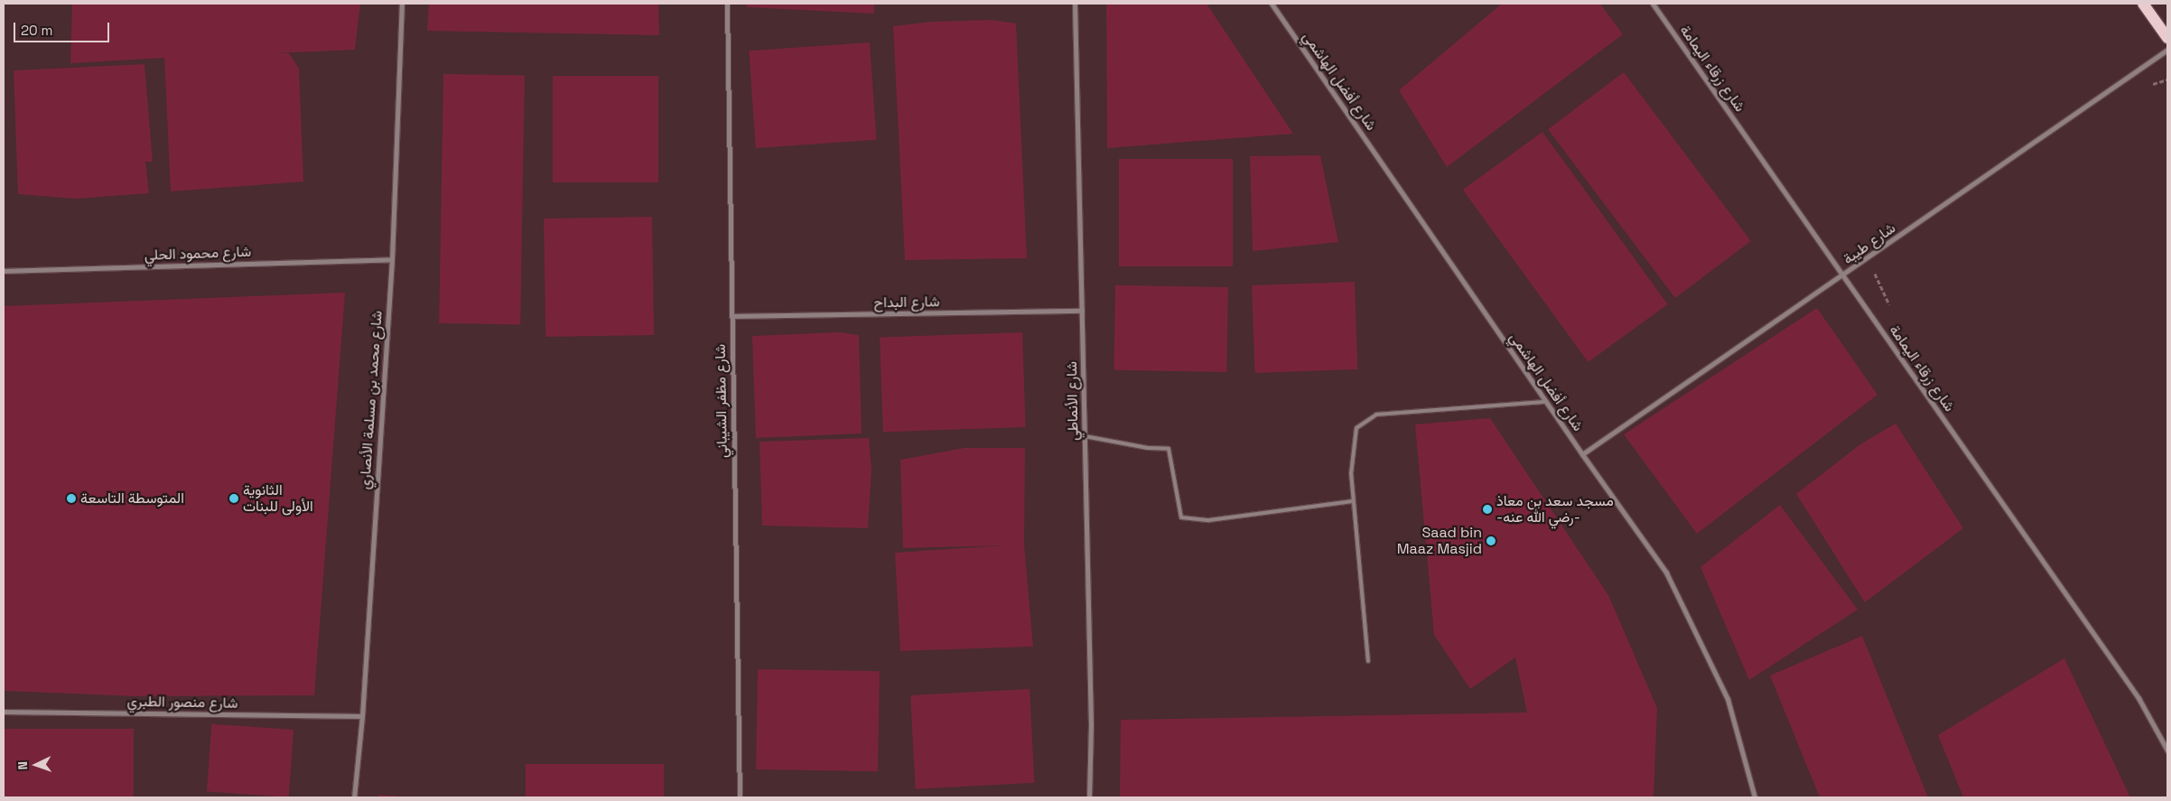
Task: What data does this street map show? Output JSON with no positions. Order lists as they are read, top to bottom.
{
  "streets": {
    "street": [
      "شارع زرقاء اليمامة",
      "شارع أفضل الهاشمي",
      "شارع طيبة",
      "شارع محمود الحلي",
      "شارع البداح",
      "شارع محمد بن مسلمة الأنصاري",
      "شارع مظفر الشيباني",
      "شارع الأنماطي",
      "شارع منصور الطبري"
    ]
  },
  "crossings": [
    ["شارع زرقاء اليمامة", "شارع طيبة"],
    ["شارع أفضل الهاشمي", "شارع طيبة"],
    ["شارع محمود الحلي", "شارع محمد بن مسلمة الأنصاري"],
    ["شارع البداح", "شارع مظفر الشيباني"],
    ["شارع البداح", "شارع الأنماطي"],
    ["شارع محمد بن مسلمة الأنصاري", "شارع منصور الطبري"]
  ],
  "places": [
    "المتوسطة التاسعة",
    "الثانوية الأولى للبنات",
    "مسجد سعد بن معاذ -رضي الله عنه-",
    "Saad bin Maaz Masjid"
  ],
  "scale_bar": "20 m",
  "north": "left"
}
